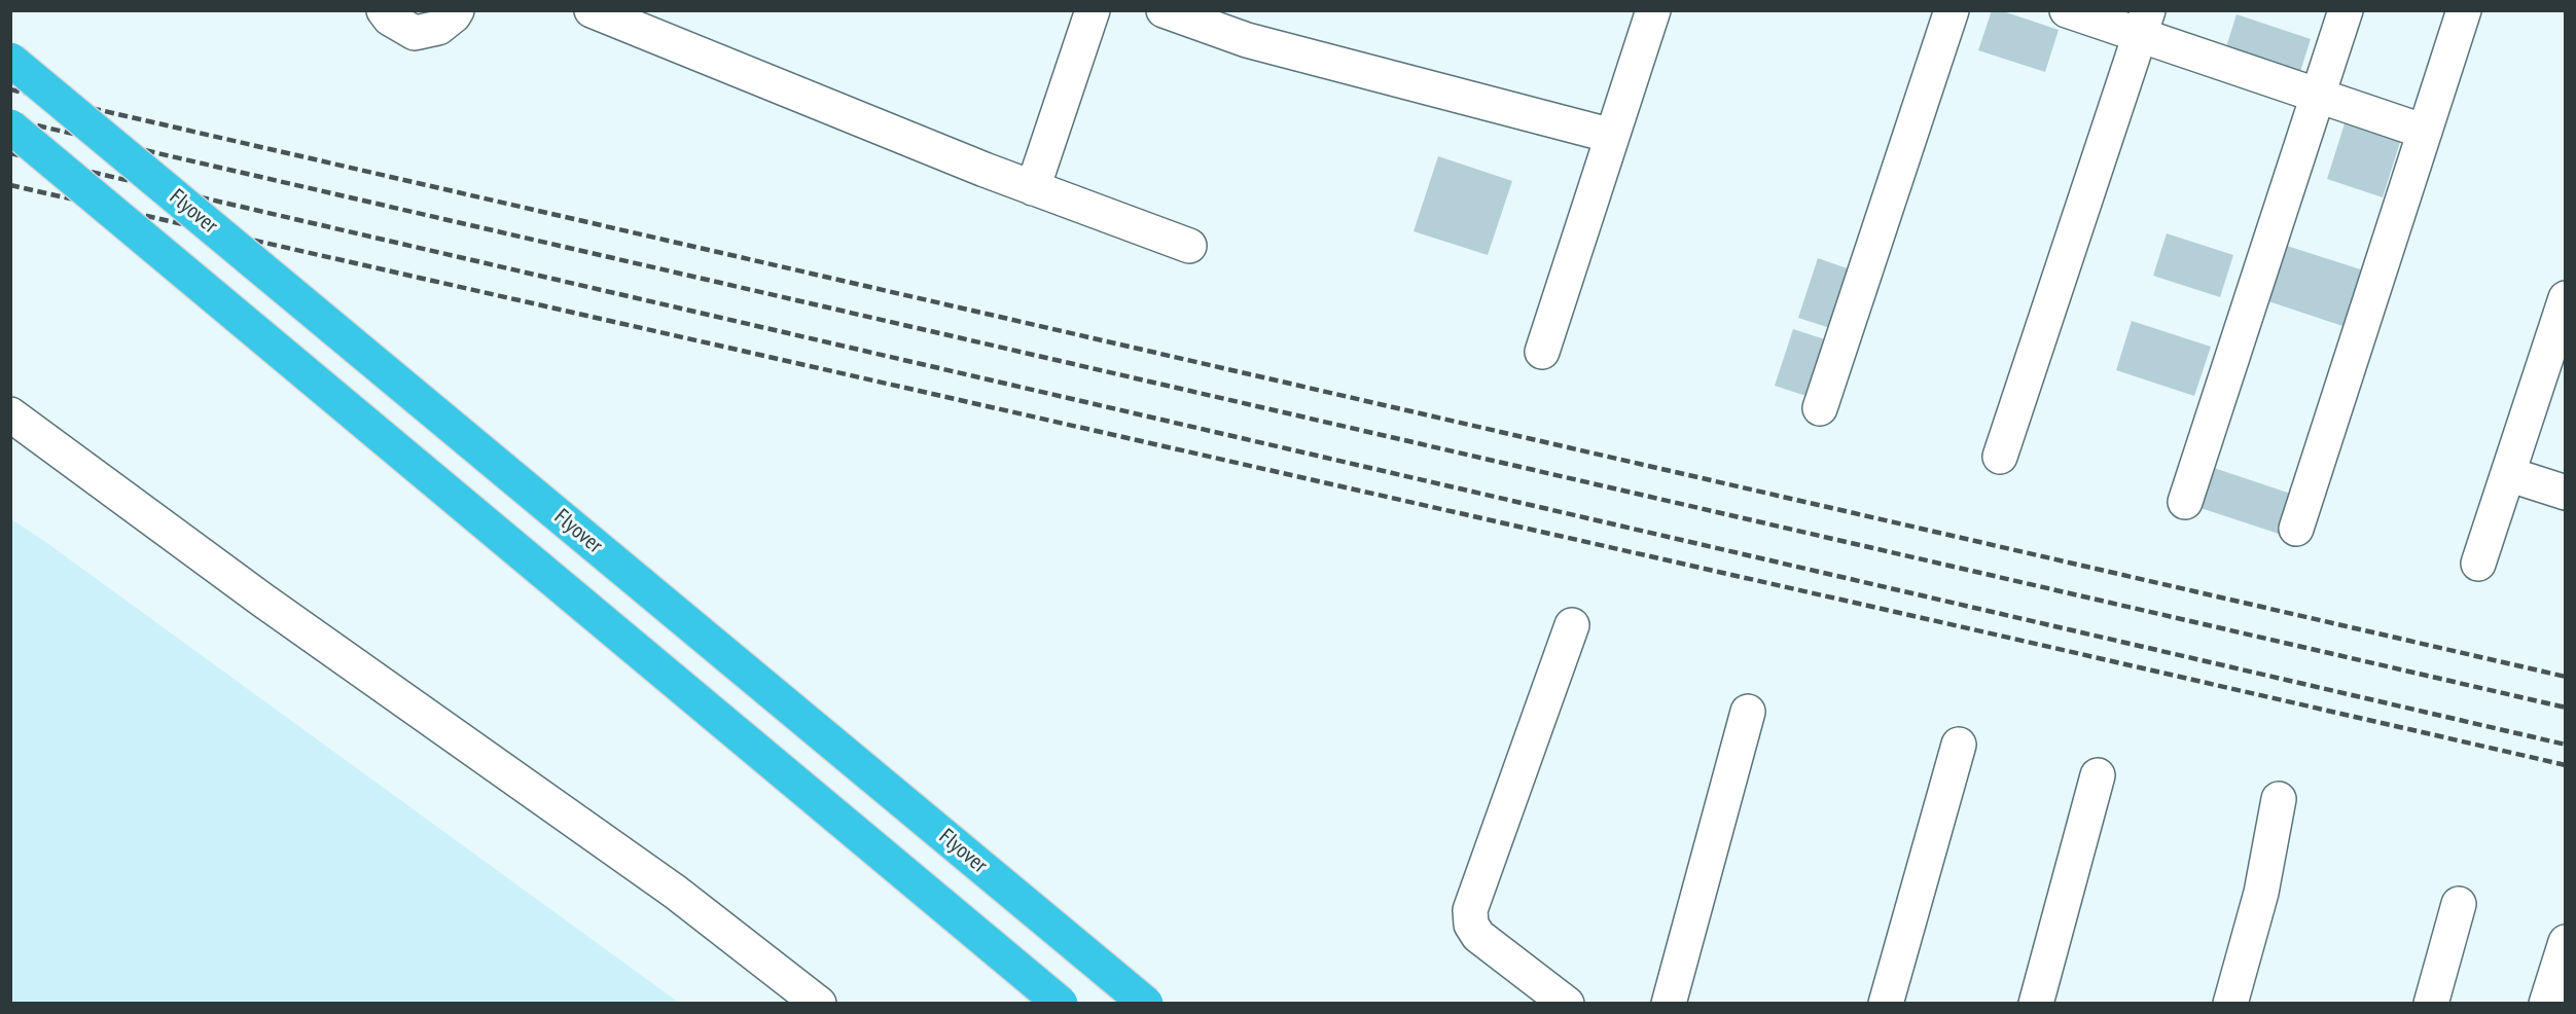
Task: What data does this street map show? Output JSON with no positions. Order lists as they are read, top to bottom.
{
  "streets": {
    "highway": ["Flyover"]
  }
}
